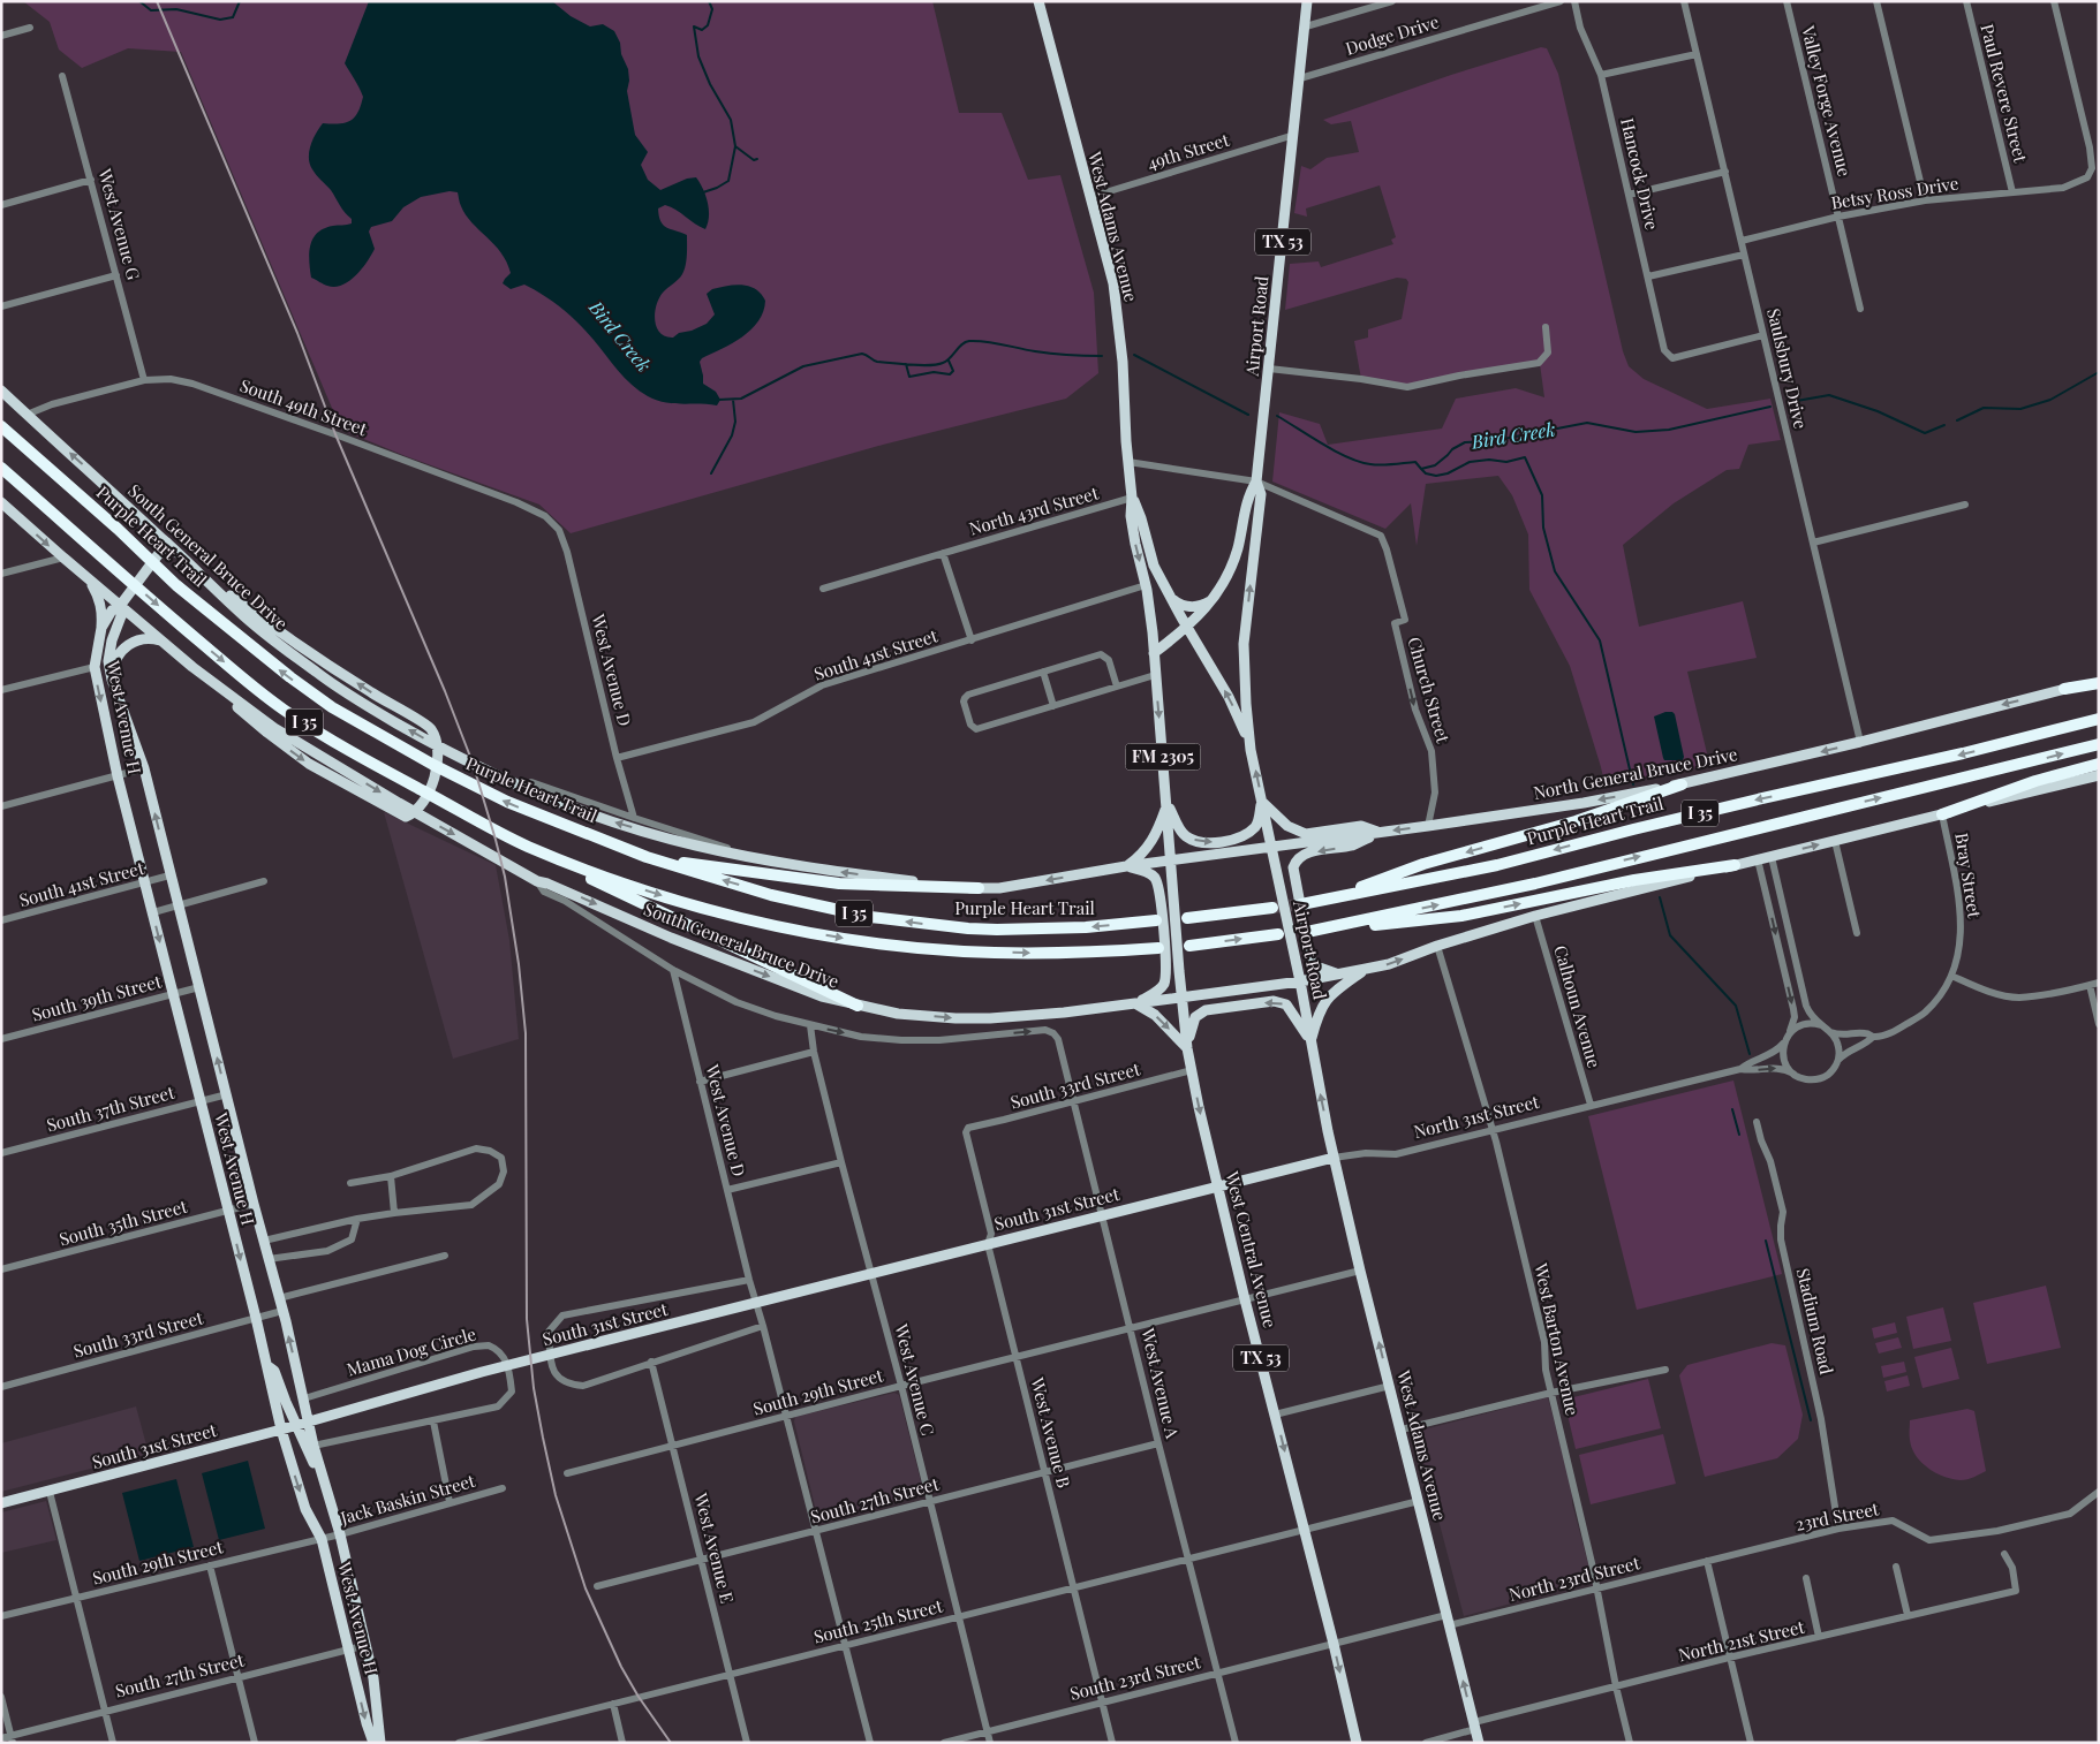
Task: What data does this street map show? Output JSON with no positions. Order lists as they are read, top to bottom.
{
  "streets": {
    "highway": ["Purple Heart Trail", "I 35"],
    "main road": [
      "West Adams Avenue",
      "TX 53",
      "Airport Road",
      "South General Bruce Drive",
      "West Avenue H",
      "FM 2305",
      "North General Bruce Drive",
      "North 31st Street",
      "South 31st Street",
      "West Central Avenue"
    ],
    "street": [
      "Dodge Drive",
      "Paul Revere Street",
      "Valley Forge Avenue",
      "49th Street",
      "Hancock Drive",
      "Betsy Ross Drive",
      "West Avenue G",
      "Saulsbury Drive",
      "South 49th Street",
      "North 43rd Street",
      "South 41st Street",
      "West Avenue D",
      "Church Street",
      "Bray Street",
      "South 39th Street",
      "Calhoun Avenue",
      "South 33rd Street",
      "South 37th Street",
      "South 35th Street",
      "Stadium Road",
      "West Barton Avenue",
      "Mama Dog Circle",
      "West Avenue C",
      "West Avenue A",
      "South 29th Street",
      "West Avenue B",
      "Jack Baskin Street",
      "South 27th Street",
      "23rd Street",
      "West Avenue E",
      "North 23rd Street",
      "South 25th Street",
      "North 21st Street",
      "South 23rd Street"
    ]
  },
  "crossings": [
    ["Dodge Drive", "Airport Road"],
    ["Paul Revere Street", "Betsy Ross Drive"],
    ["Valley Forge Avenue", "Betsy Ross Drive"],
    ["49th Street", "West Adams Avenue"],
    ["49th Street", "Airport Road"],
    ["Hancock Drive", "Saulsbury Drive"],
    ["Betsy Ross Drive", "Saulsbury Drive"],
    ["West Avenue G", "South 49th Street"],
    ["West Adams Avenue", "Airport Road"],
    ["West Adams Avenue", "North 43rd Street"],
    ["West Adams Avenue", "South General Bruce Drive"],
    ["West Adams Avenue", "South 41st Street"],
    ["West Adams Avenue", "North General Bruce Drive"],
    ["West Adams Avenue", "North 31st Street"],
    ["West Adams Avenue", "West Central Avenue"],
    ["West Adams Avenue", "South 29th Street"],
    ["West Adams Avenue", "North 23rd Street"],
    ["West Adams Avenue", "South 25th Street"],
    ["West Adams Avenue", "North 21st Street"],
    ["Airport Road", "South General Bruce Drive"],
    ["Airport Road", "Church Street"],
    ["Airport Road", "North General Bruce Drive"],
    ["Airport Road", "North 31st Street"],
    ["Saulsbury Drive", "North General Bruce Drive"],
    ["South 49th Street", "South General Bruce Drive"],
    ["South 49th Street", "West Avenue D"],
    ["South General Bruce Drive", "West Avenue D"],
    ["South General Bruce Drive", "West Avenue H"],
    ["South General Bruce Drive", "North General Bruce Drive"],
    ["South General Bruce Drive", "West Central Avenue"],
    ["South General Bruce Drive", "West Avenue C"],
    ["South General Bruce Drive", "West Avenue A"],
    ["South 41st Street", "West Avenue D"],
    ["South 41st Street", "West Avenue H"],
    ["West Avenue D", "South 31st Street"],
    ["Church Street", "North General Bruce Drive"],
    ["West Avenue H", "South 39th Street"],
    ["West Avenue H", "South 33rd Street"],
    ["West Avenue H", "South 37th Street"],
    ["West Avenue H", "South 31st Street"],
    ["West Avenue H", "South 35th Street"],
    ["West Avenue H", "Mama Dog Circle"],
    ["West Avenue H", "South 29th Street"],
    ["West Avenue H", "Jack Baskin Street"],
    ["West Avenue H", "South 27th Street"],
    ["North General Bruce Drive", "West Central Avenue"],
    ["Calhoun Avenue", "North 31st Street"],
    ["South 33rd Street", "West Central Avenue"],
    ["South 33rd Street", "West Avenue A"],
    ["South 33rd Street", "West Avenue B"],
    ["North 31st Street", "South 31st Street"],
    ["North 31st Street", "West Central Avenue"],
    ["North 31st Street", "West Barton Avenue"],
    ["South 31st Street", "West Central Avenue"],
    ["South 31st Street", "West Avenue C"],
    ["South 31st Street", "West Avenue A"],
    ["South 31st Street", "West Avenue B"],
    ["West Central Avenue", "South 29th Street"],
    ["West Central Avenue", "North 23rd Street"],
    ["West Central Avenue", "South 25th Street"],
    ["West Central Avenue", "South 23rd Street"],
    ["Stadium Road", "23rd Street"],
    ["West Barton Avenue", "North 23rd Street"],
    ["West Barton Avenue", "North 21st Street"],
    ["West Avenue C", "South 29th Street"],
    ["West Avenue C", "South 27th Street"],
    ["West Avenue C", "South 25th Street"],
    ["West Avenue C", "South 23rd Street"],
    ["West Avenue A", "South 29th Street"],
    ["West Avenue A", "South 27th Street"],
    ["West Avenue A", "South 25th Street"],
    ["West Avenue A", "South 23rd Street"],
    ["South 29th Street", "West Avenue B"],
    ["South 29th Street", "Jack Baskin Street"],
    ["South 29th Street", "West Avenue E"],
    ["West Avenue B", "South 27th Street"],
    ["West Avenue B", "South 25th Street"],
    ["West Avenue B", "South 23rd Street"],
    ["South 27th Street", "West Avenue E"],
    ["23rd Street", "North 23rd Street"],
    ["West Avenue E", "South 25th Street"],
    ["North 23rd Street", "South 23rd Street"]
  ],
  "one_way": ["Airport Road", "Church Street", "West Central Avenue"],
  "water": ["Bird Creek"]
}
